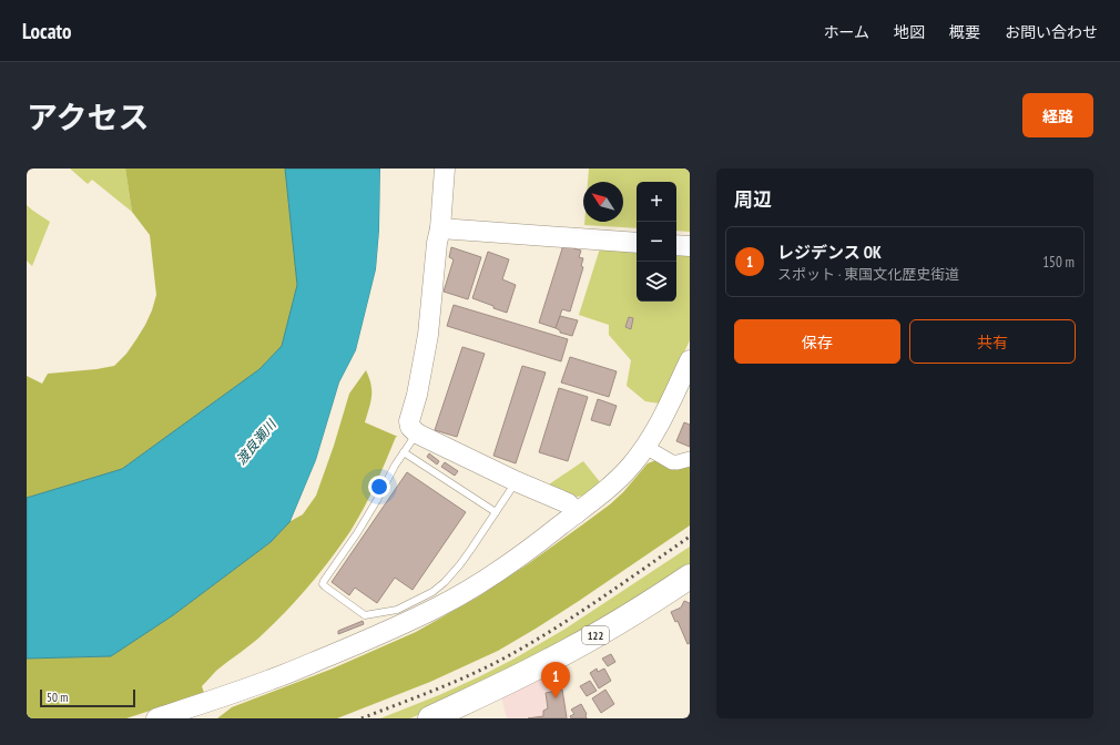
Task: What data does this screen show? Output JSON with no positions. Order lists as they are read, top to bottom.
{
  "streets": {
    "highway": ["122"]
  },
  "water": ["渡良瀬川"],
  "scale_bar": "50 m",
  "north": "top left",
  "page": {
    "header": "Locato",
    "nav": [
      "ホーム",
      "地図",
      "概要",
      "お問い合わせ"
    ],
    "title": "アクセス",
    "buttons": [
      "経路",
      ["保存", "共有"]
    ],
    "heading": "周辺",
    "map_buttons": ["+", "−"],
    "list": [
      {
        "mark": "1",
        "name": "レジデンス OK",
        "note": "スポット · 東国文化歴史街道",
        "value": "150 m"
      }
    ],
    "pins": "1",
    "scale": "50 m"
  }
}
